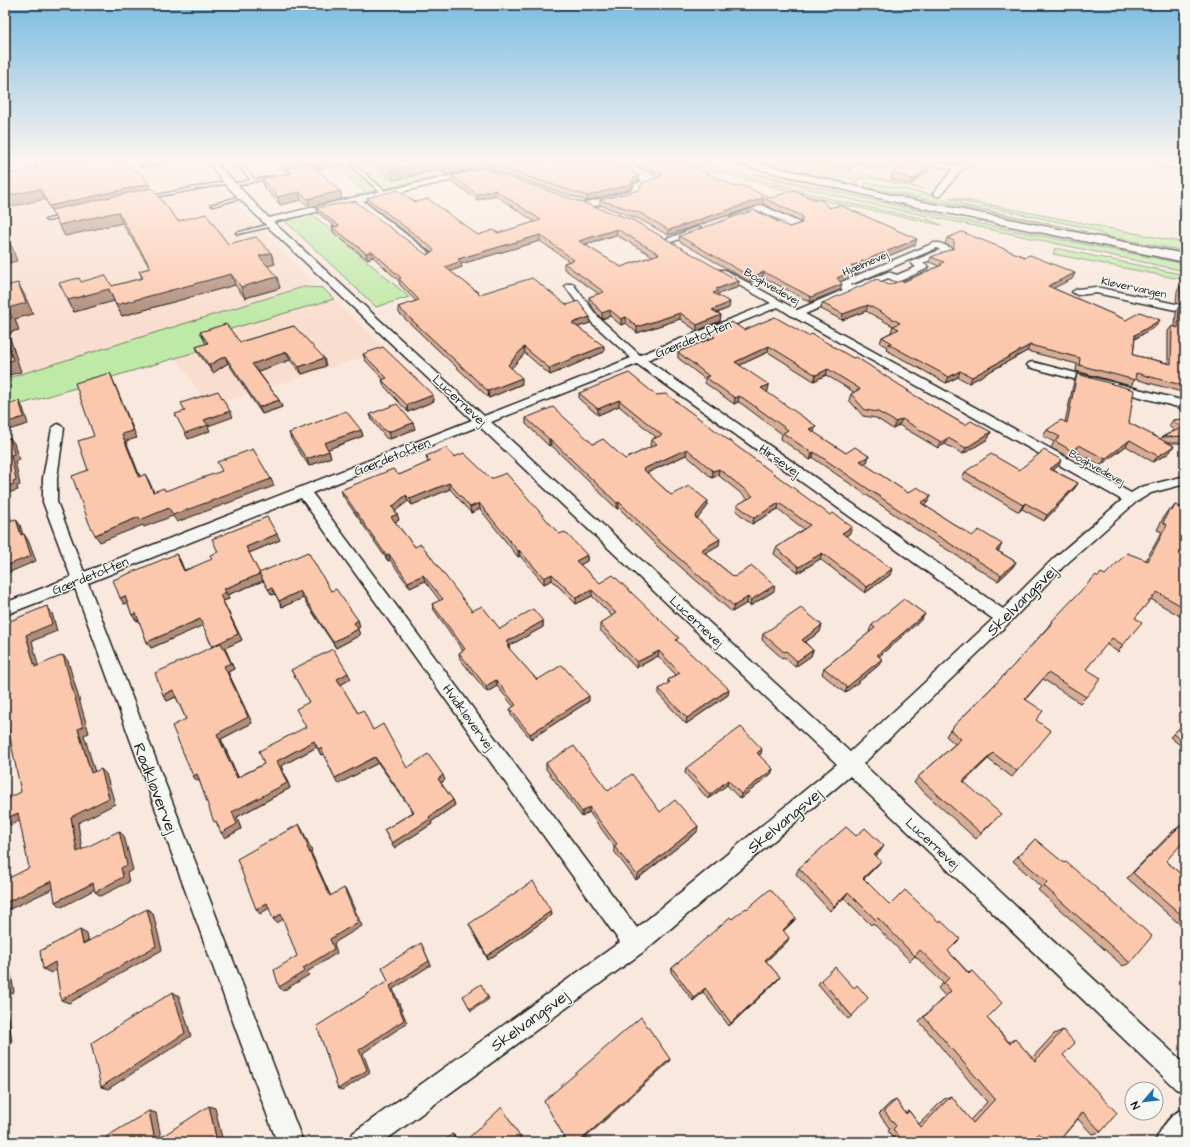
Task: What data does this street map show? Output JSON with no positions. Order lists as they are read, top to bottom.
{
  "streets": {
    "street": [
      "Hjælmevej",
      "Boghvedevej",
      "Kløvervangen",
      "Gærdetoften",
      "Lucernevej",
      "Hirsevej",
      "Skelvangsvej",
      "Hvidkløvervej",
      "Rødkløvervej"
    ]
  },
  "crossings": [
    ["Hjælmevej", "Boghvedevej"],
    ["Boghvedevej", "Gærdetoften"],
    ["Boghvedevej", "Skelvangsvej"],
    ["Gærdetoften", "Lucernevej"],
    ["Gærdetoften", "Hirsevej"],
    ["Gærdetoften", "Hvidkløvervej"],
    ["Gærdetoften", "Rødkløvervej"],
    ["Lucernevej", "Skelvangsvej"],
    ["Hirsevej", "Skelvangsvej"],
    ["Skelvangsvej", "Hvidkløvervej"]
  ],
  "north": "bottom left"
}
